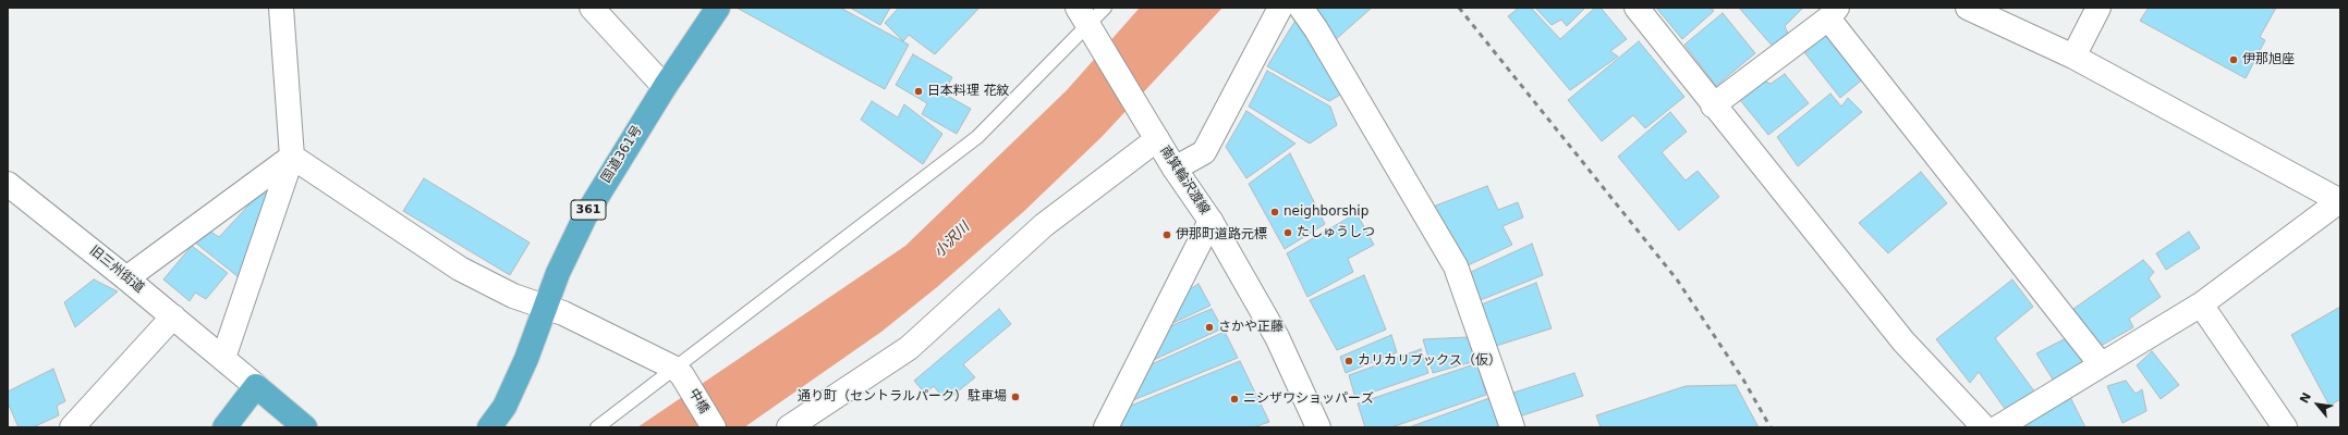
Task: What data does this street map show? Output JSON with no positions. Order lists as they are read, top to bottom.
{
  "streets": {
    "highway": ["国道361号", "361"],
    "street": ["南箕輪沢渡線", "旧三州街道", "中橋"]
  },
  "water": ["小沢川"],
  "places": [
    "伊那旭座",
    "日本料理 花紋",
    "neighborship",
    "たしゅうしつ",
    "伊那町道路元標",
    "さかや正藤",
    "カリカリブックス（仮）",
    "通り町（セントラルパーク）駐車場",
    "ニシザワショッパーズ"
  ],
  "north": "top left"
}
